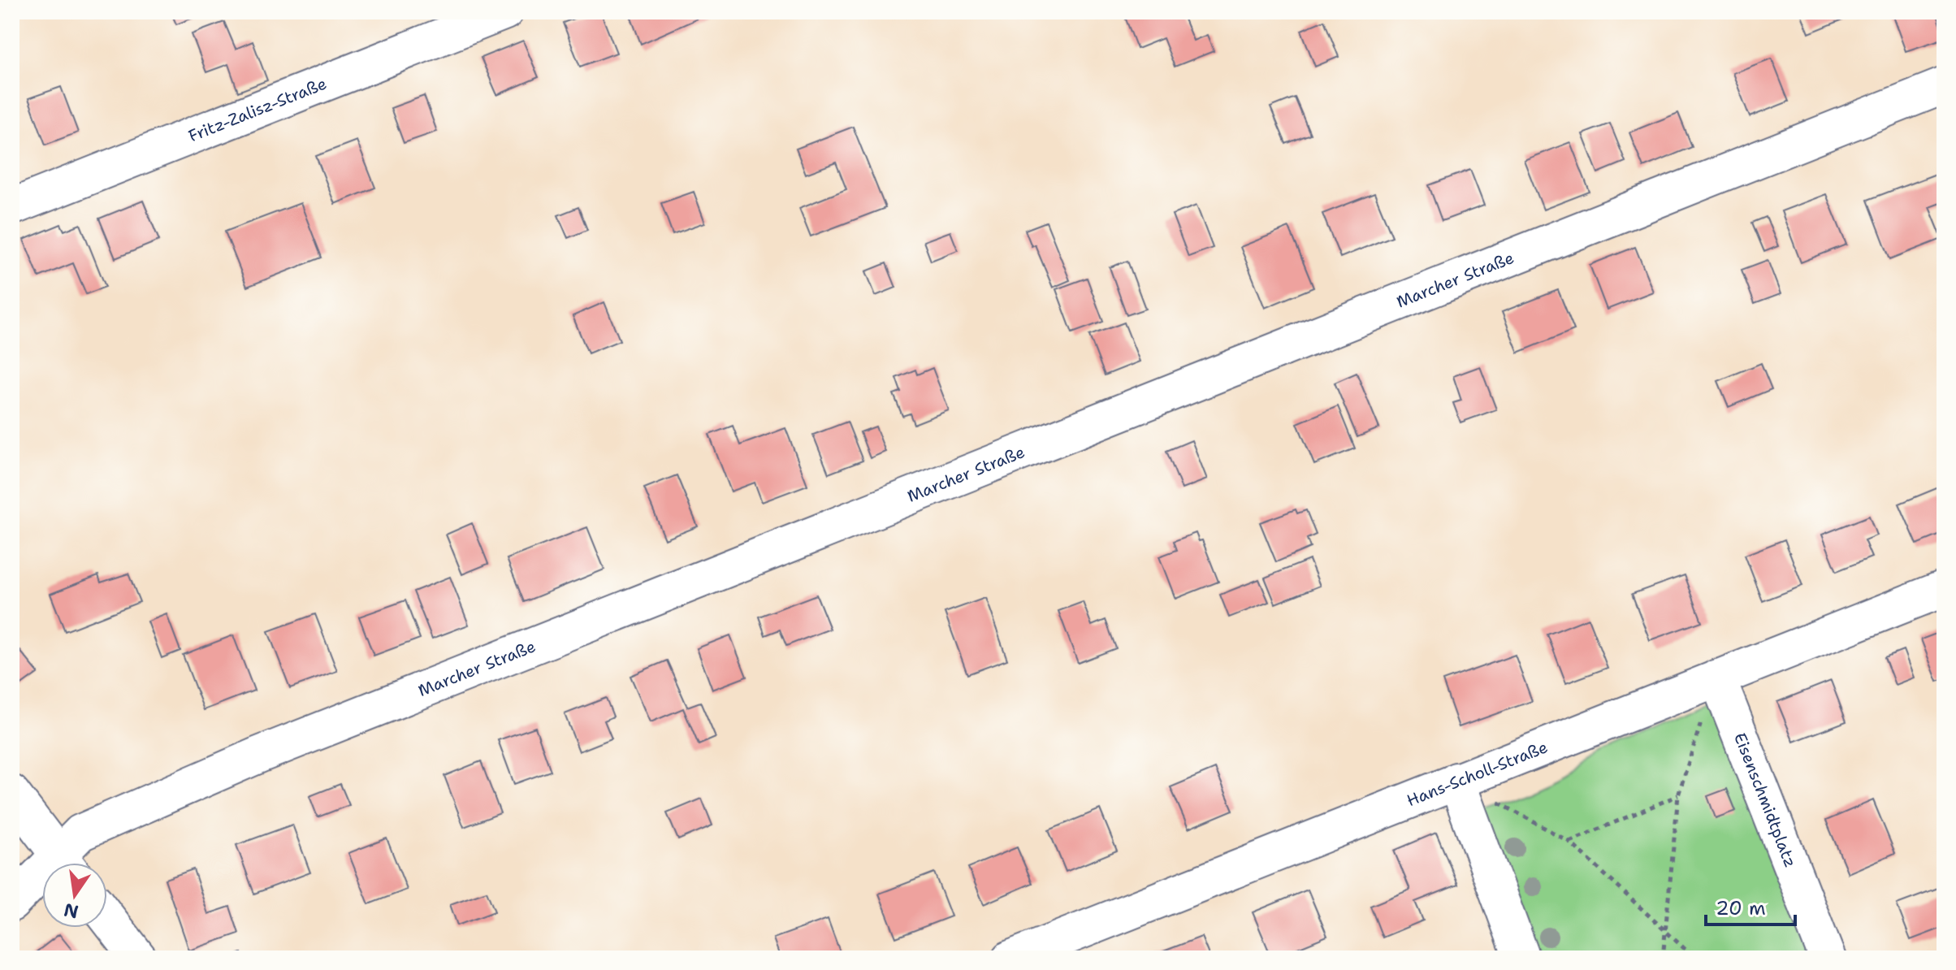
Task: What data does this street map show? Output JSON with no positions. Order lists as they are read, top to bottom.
{
  "streets": {
    "street": [
      "Fritz-Zalisz-Straße",
      "Marcher Straße",
      "Hans-Scholl-Straße",
      "Eisenschmidtplatz"
    ]
  },
  "crossings": [
    ["Hans-Scholl-Straße", "Eisenschmidtplatz"]
  ],
  "scale_bar": "20 m",
  "north": "bottom"
}
